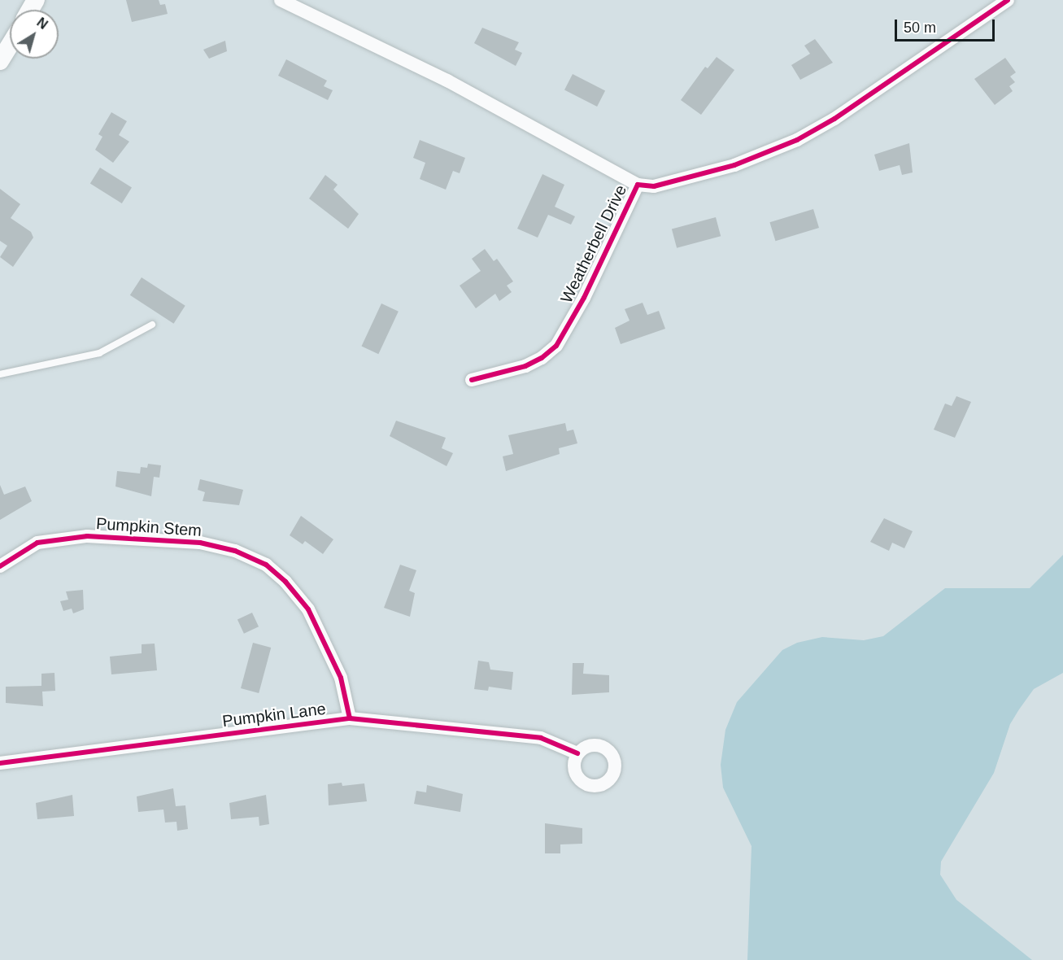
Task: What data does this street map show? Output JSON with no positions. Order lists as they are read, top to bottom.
{
  "streets": {
    "street": ["Weatherbell Drive", "Pumpkin Stem", "Pumpkin Lane"]
  },
  "crossings": [
    ["Pumpkin Stem", "Pumpkin Lane"]
  ],
  "scale_bar": "50 m",
  "north": "top right"
}
